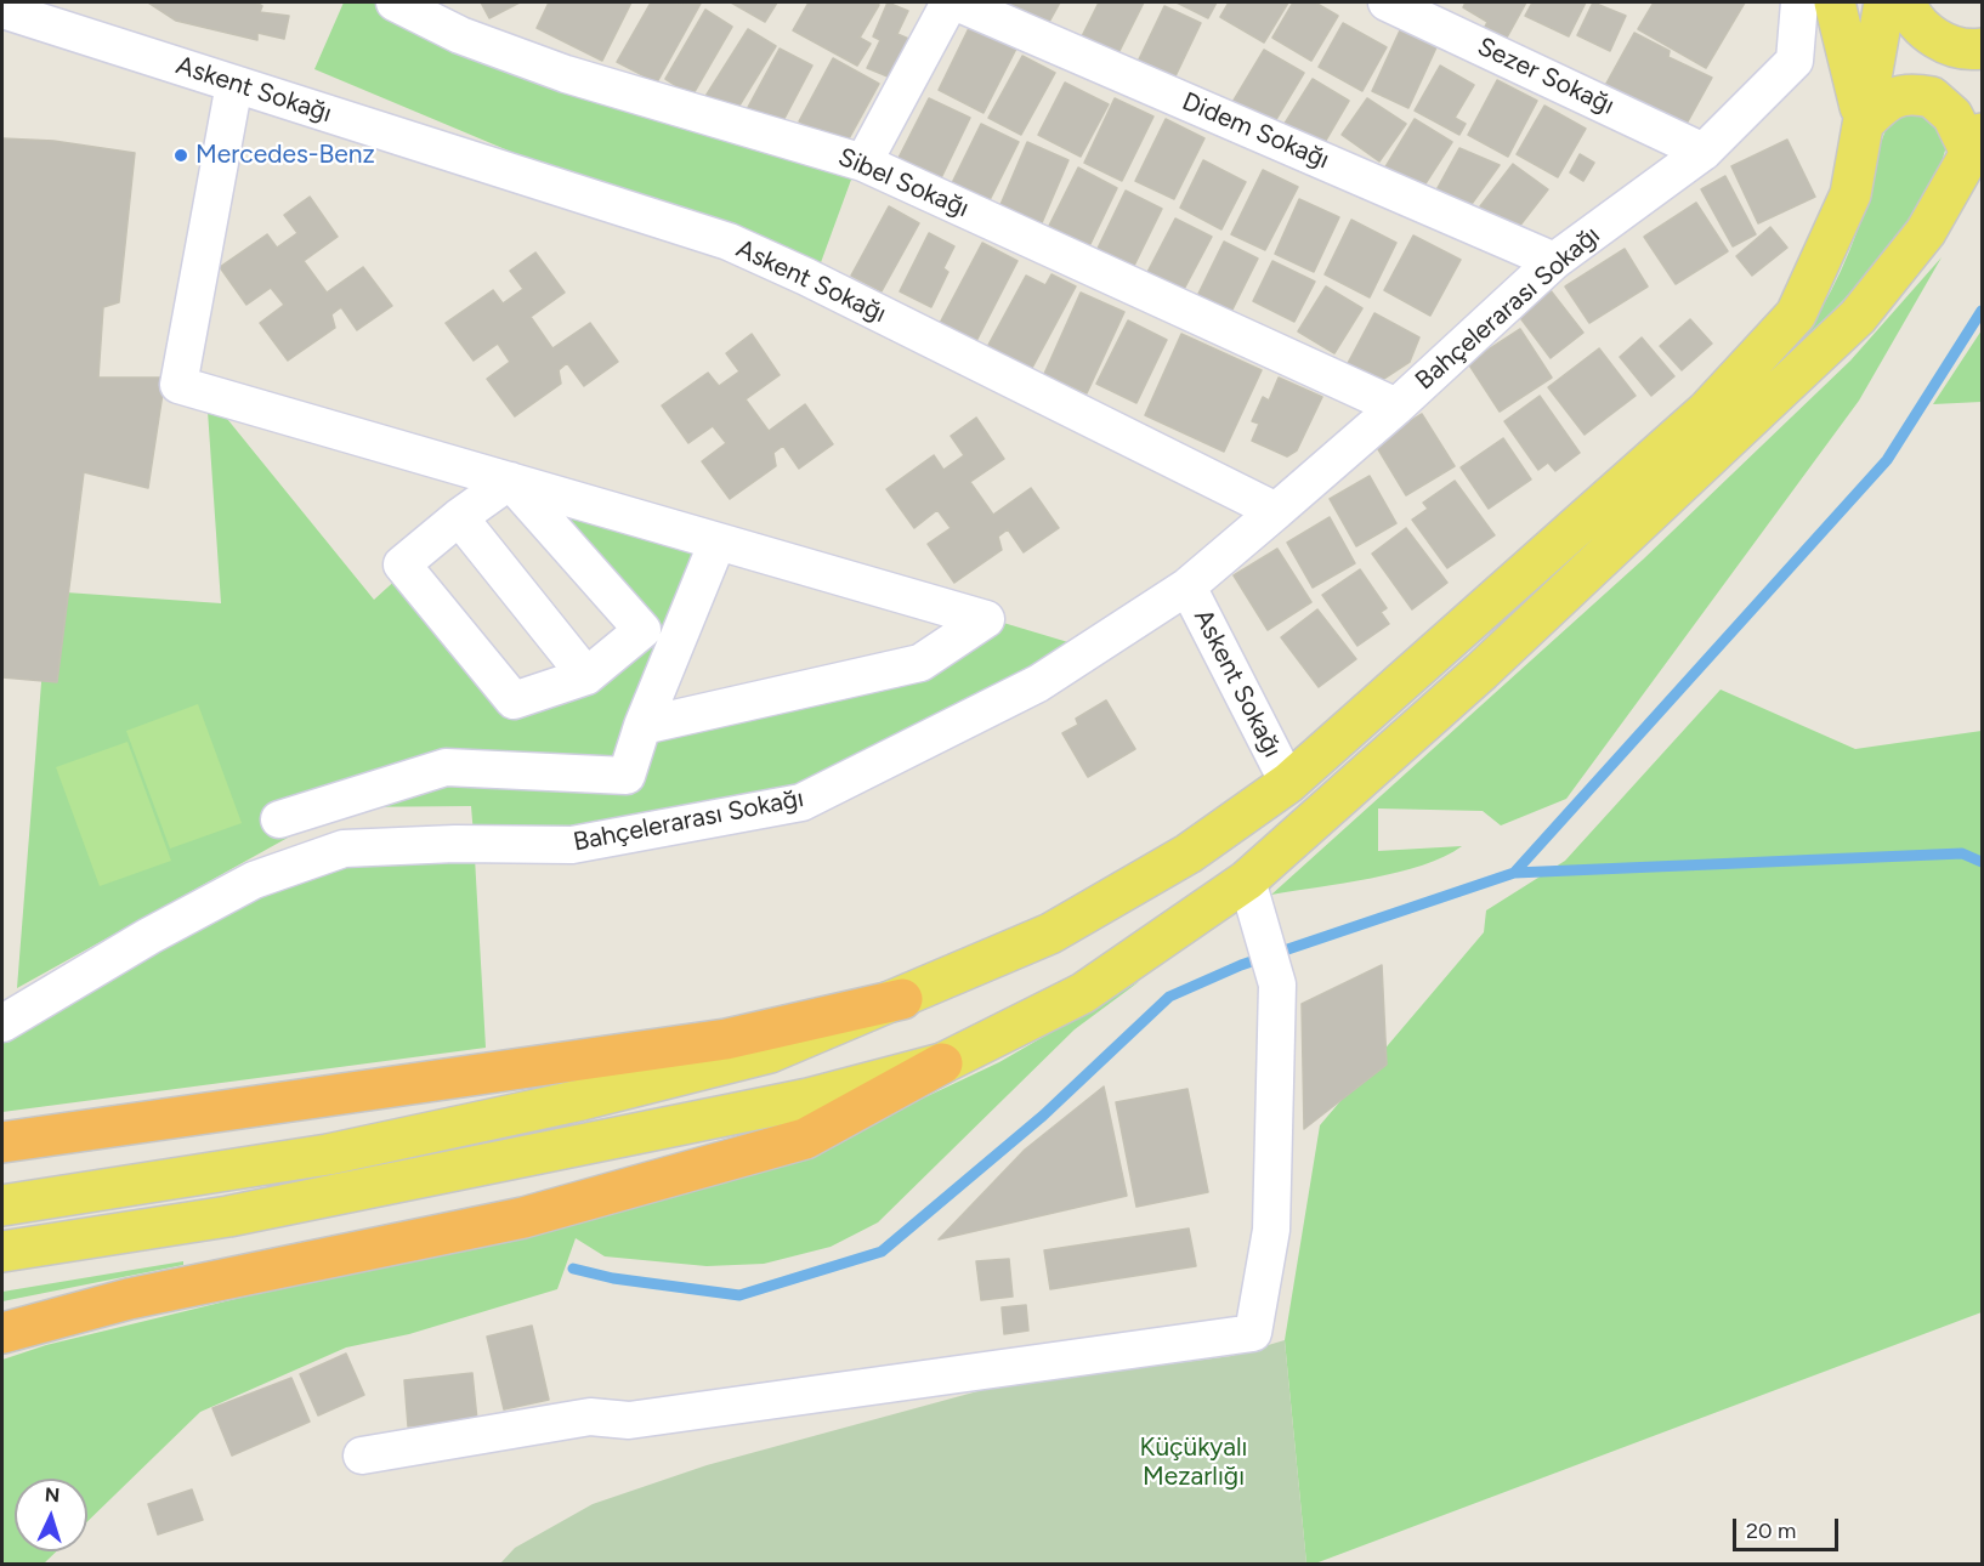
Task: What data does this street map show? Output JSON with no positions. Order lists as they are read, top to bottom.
{
  "streets": {
    "street": [
      "Sezer Sokağı",
      "Askent Sokağı",
      "Didem Sokağı",
      "Sibel Sokağı",
      "Bahçelerarası Sokağı"
    ]
  },
  "crossings": [
    ["Sezer Sokağı", "Bahçelerarası Sokağı"],
    ["Askent Sokağı", "Bahçelerarası Sokağı"],
    ["Didem Sokağı", "Bahçelerarası Sokağı"],
    ["Sibel Sokağı", "Bahçelerarası Sokağı"]
  ],
  "parks": ["Küçükyalı Mezarlığı"],
  "places": ["Mercedes-Benz"],
  "scale_bar": "20 m",
  "north": "top"
}
